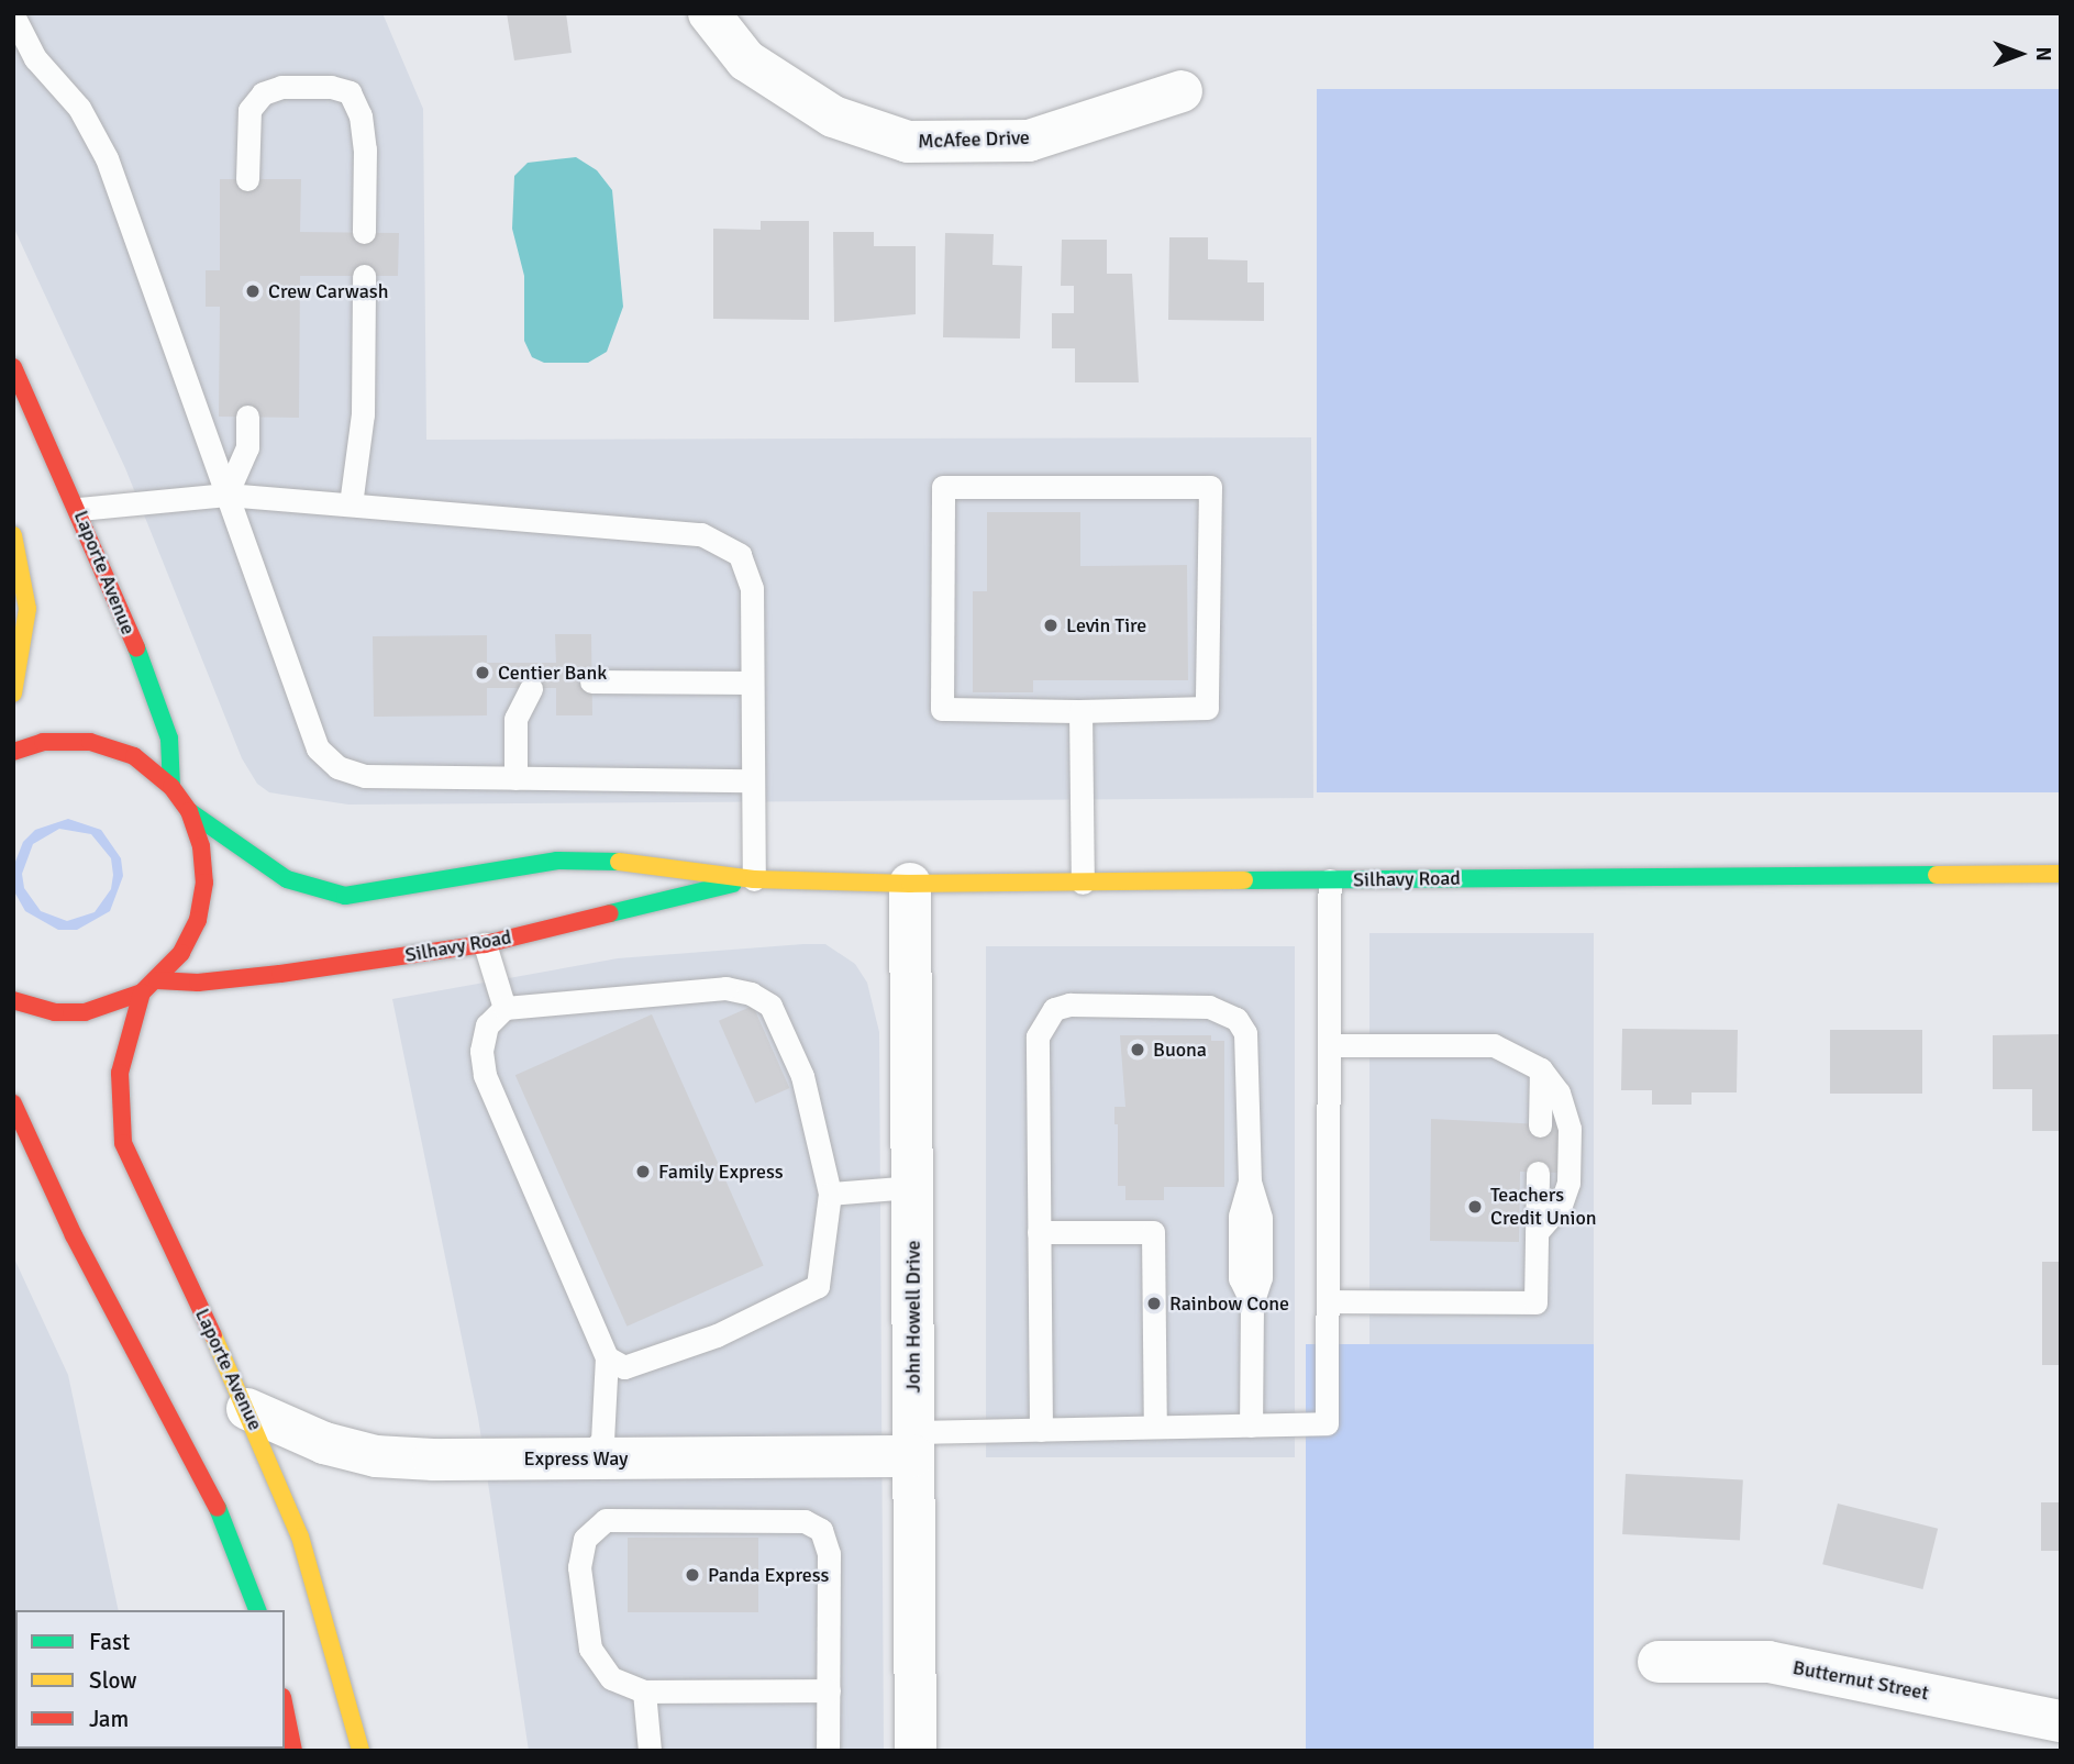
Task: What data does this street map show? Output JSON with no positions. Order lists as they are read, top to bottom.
{
  "streets": {
    "main road": ["Laporte Avenue", "Silhavy Road"],
    "street": [
      "McAfee Drive",
      "John Howell Drive",
      "Express Way",
      "Butternut Street"
    ]
  },
  "crossings": [
    ["Laporte Avenue", "Express Way"],
    ["Silhavy Road", "John Howell Drive"],
    ["John Howell Drive", "Express Way"]
  ],
  "places": [
    "Crew Carwash",
    "Levin Tire",
    "Centier Bank",
    "Buona",
    "Family Express",
    "Teachers Credit Union",
    "Rainbow Cone",
    "Panda Express"
  ],
  "legend": ["Fast", "Slow", "Jam"],
  "north": "right"
}
